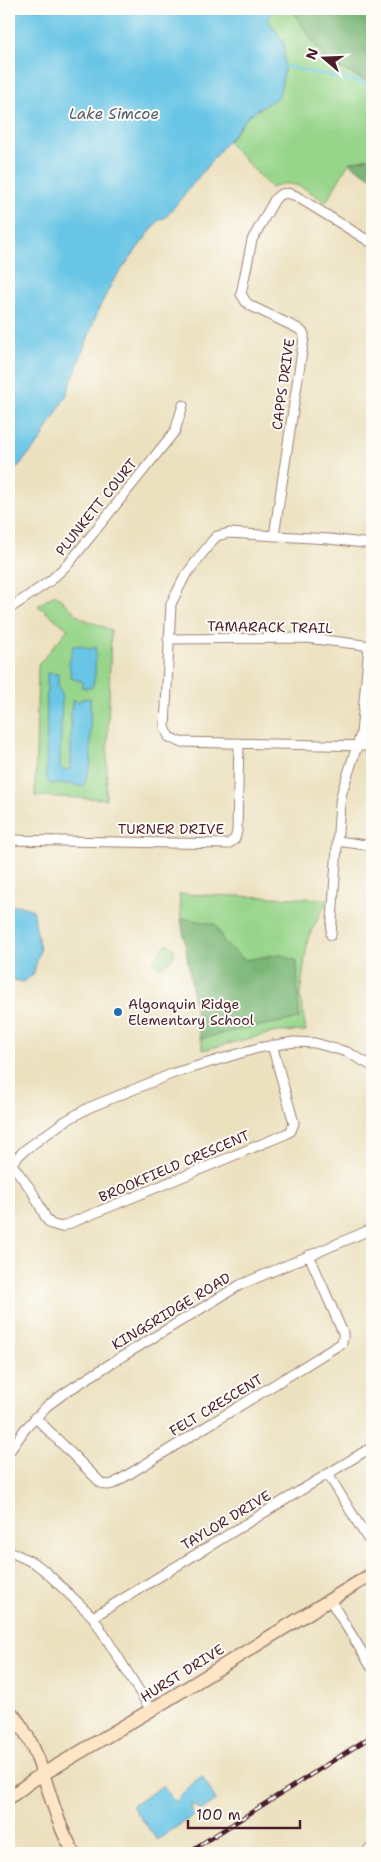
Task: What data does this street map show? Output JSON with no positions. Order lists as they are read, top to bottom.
{
  "streets": {
    "street": [
      "CAPPS DRIVE",
      "PLUNKETT COURT",
      "TAMARACK TRAIL",
      "TURNER DRIVE",
      "BROOKFIELD CRESCENT",
      "KINGSRIDGE ROAD",
      "FELT CRESCENT",
      "TAYLOR DRIVE",
      "HURST DRIVE"
    ]
  },
  "crossings": [
    ["KINGSRIDGE ROAD", "FELT CRESCENT"]
  ],
  "water": ["Lake Simcoe"],
  "places": ["Algonquin Ridge Elementary School"],
  "scale_bar": "100 m",
  "north": "left"
}
